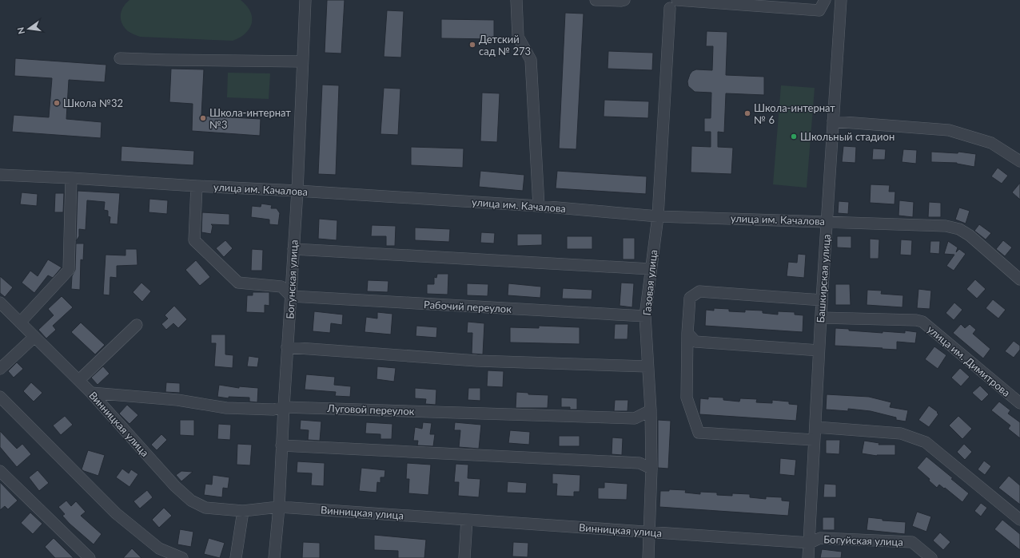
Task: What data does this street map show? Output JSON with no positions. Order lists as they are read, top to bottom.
{
  "streets": {
    "street": [
      "улица им. Качалова",
      "Башкирская улица",
      "Богунская улица",
      "Газовая улица",
      "Рабочий переулок",
      "улица им. Димитрова",
      "Луговой переулок",
      "Винницкая улица",
      "Богуйская улица"
    ]
  },
  "crossings": [
    ["улица им. Качалова", "Башкирская улица"],
    ["улица им. Качалова", "Богунская улица"],
    ["улица им. Качалова", "Газовая улица"],
    ["Башкирская улица", "улица им. Димитрова"],
    ["Башкирская улица", "Винницкая улица"],
    ["Башкирская улица", "Богуйская улица"],
    ["Богунская улица", "Рабочий переулок"],
    ["Богунская улица", "Луговой переулок"],
    ["Богунская улица", "Винницкая улица"],
    ["Газовая улица", "Рабочий переулок"],
    ["Газовая улица", "Луговой переулок"],
    ["Газовая улица", "Винницкая улица"],
    ["Луговой переулок", "Винницкая улица"],
    ["Винницкая улица", "Богуйская улица"]
  ],
  "places": [
    "Детский сад № 273",
    "Школа №32",
    "Школа-интернат № 6",
    "Школа-интернат №3",
    "Школьный стадион"
  ],
  "north": "left"
}
